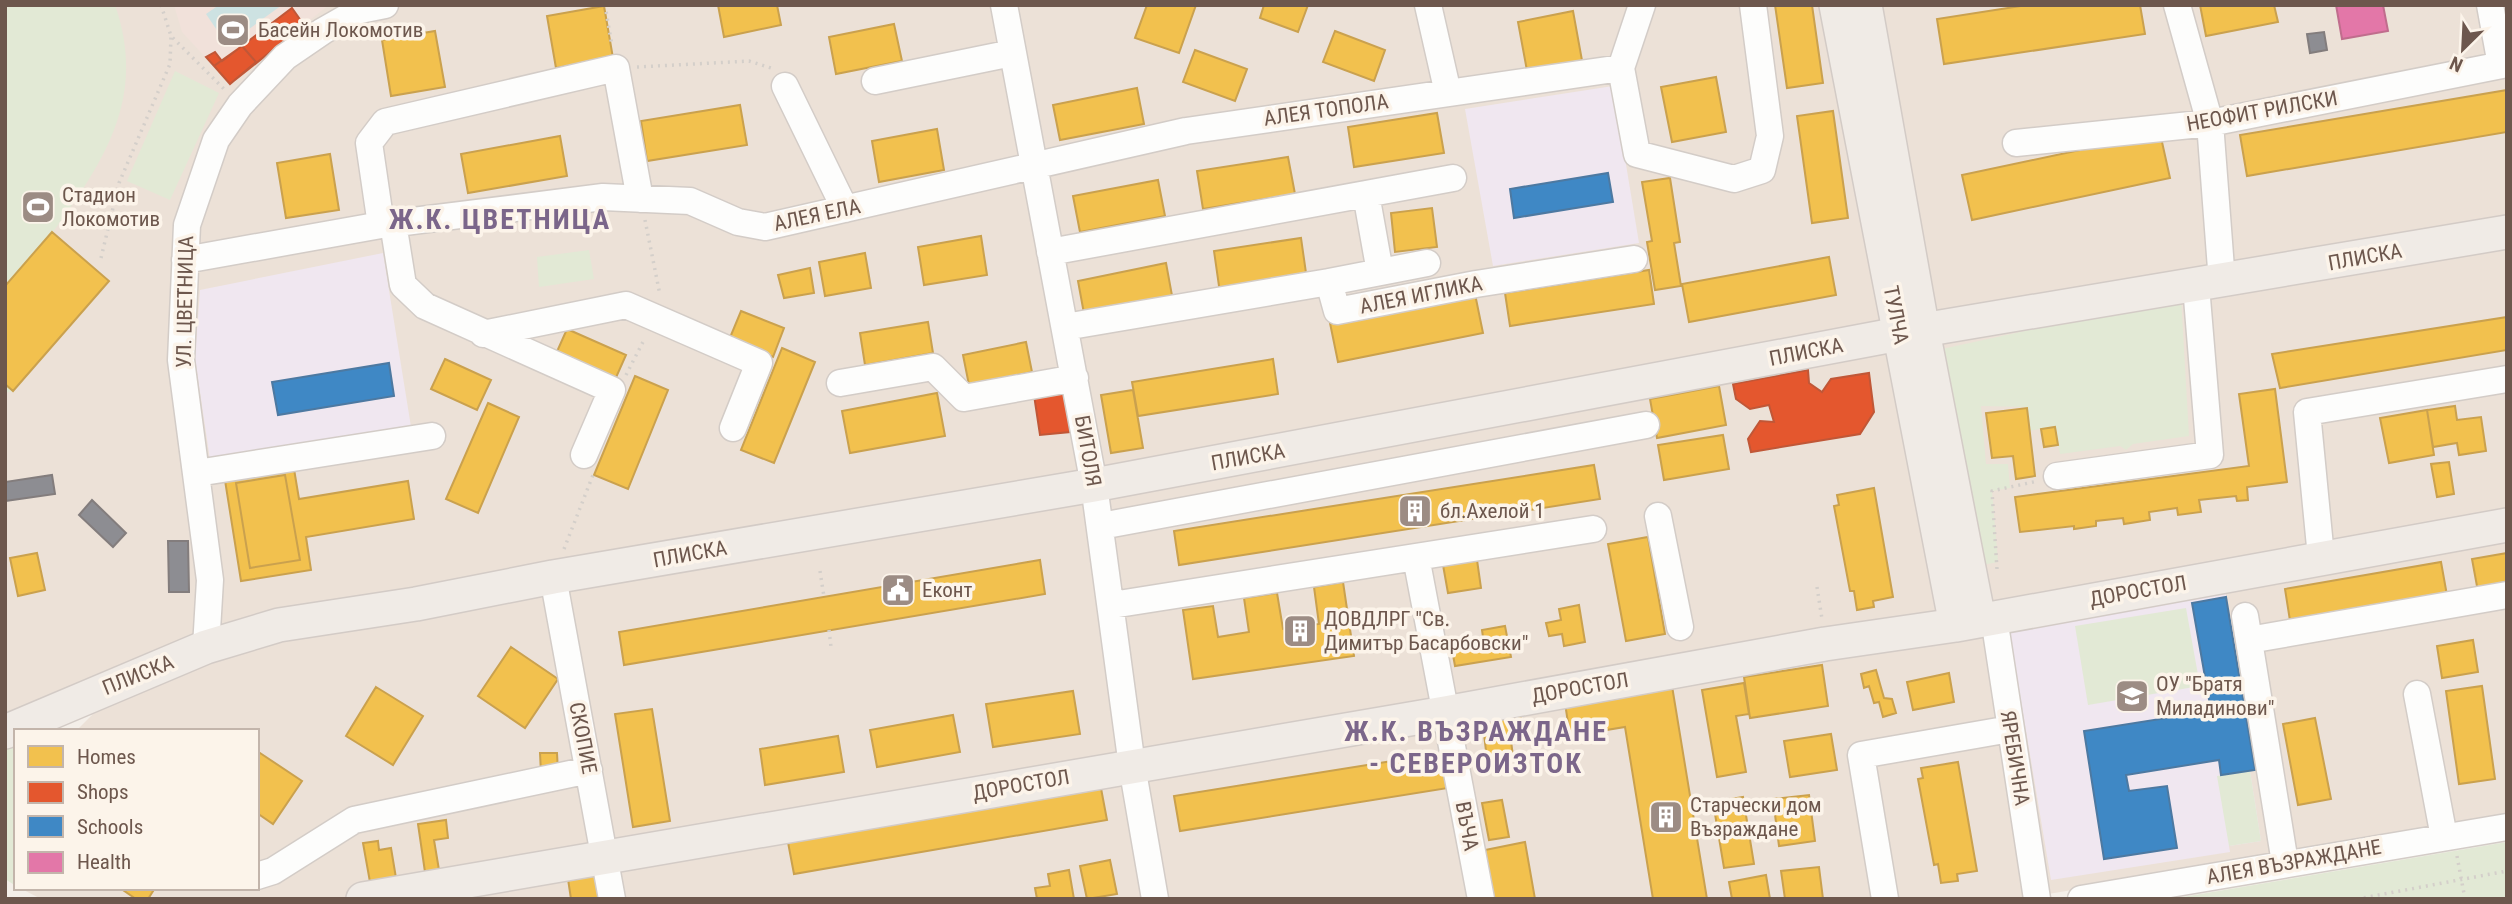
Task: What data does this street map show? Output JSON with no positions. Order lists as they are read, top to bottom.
{
  "streets": {
    "main road": ["ПЛИСКА", "ТУЛЧА", "ДОРОСТОЛ"],
    "street": [
      "АЛЕЯ ТОПОЛА",
      "НЕОФИТ РИЛСКИ",
      "АЛЕЯ ЕЛА",
      "АЛЕЯ ИГЛИКА",
      "УЛ. ЦВЕТНИЦА",
      "БИТОЛЯ",
      "СКОПИЕ",
      "ЯРЕБИЧНА",
      "ВЪЧА",
      "АЛЕЯ ВЪЗРАЖДАНЕ"
    ]
  },
  "crossings": [
    ["АЛЕЯ ТОПОЛА", "АЛЕЯ ЕЛА"],
    ["АЛЕЯ ТОПОЛА", "БИТОЛЯ"],
    ["АЛЕЯ ЕЛА", "УЛ. ЦВЕТНИЦА"],
    ["АЛЕЯ ЕЛА", "БИТОЛЯ"],
    ["ПЛИСКА", "УЛ. ЦВЕТНИЦА"],
    ["ПЛИСКА", "ТУЛЧА"],
    ["ПЛИСКА", "БИТОЛЯ"],
    ["ПЛИСКА", "СКОПИЕ"],
    ["АЛЕЯ ИГЛИКА", "БИТОЛЯ"],
    ["ТУЛЧА", "ДОРОСТОЛ"],
    ["ТУЛЧА", "ЯРЕБИЧНА"],
    ["БИТОЛЯ", "ДОРОСТОЛ"],
    ["ДОРОСТОЛ", "СКОПИЕ"],
    ["ДОРОСТОЛ", "ЯРЕБИЧНА"],
    ["ДОРОСТОЛ", "ВЪЧА"]
  ],
  "districts": ["Ж.К. ЦВЕТНИЦА", "Ж.К. ВЪЗРАЖДАНЕ - СЕВЕРОИЗТОК"],
  "places": {
    "sports": ["Басейн Локомотив", "Стадион Локомотив"],
    "building": ["бл.Ахелой 1", "ДОВДЛРГ \"Св. Димитър Басарбовски\"", "Старчески дом Възраждане"],
    "public building": ["Еконт"],
    "school or university": ["ОУ \"Братя Миладинови\""]
  },
  "legend": [
    "Homes",
    "Shops",
    "Schools",
    "Health"
  ],
  "north": "bottom left"
}
